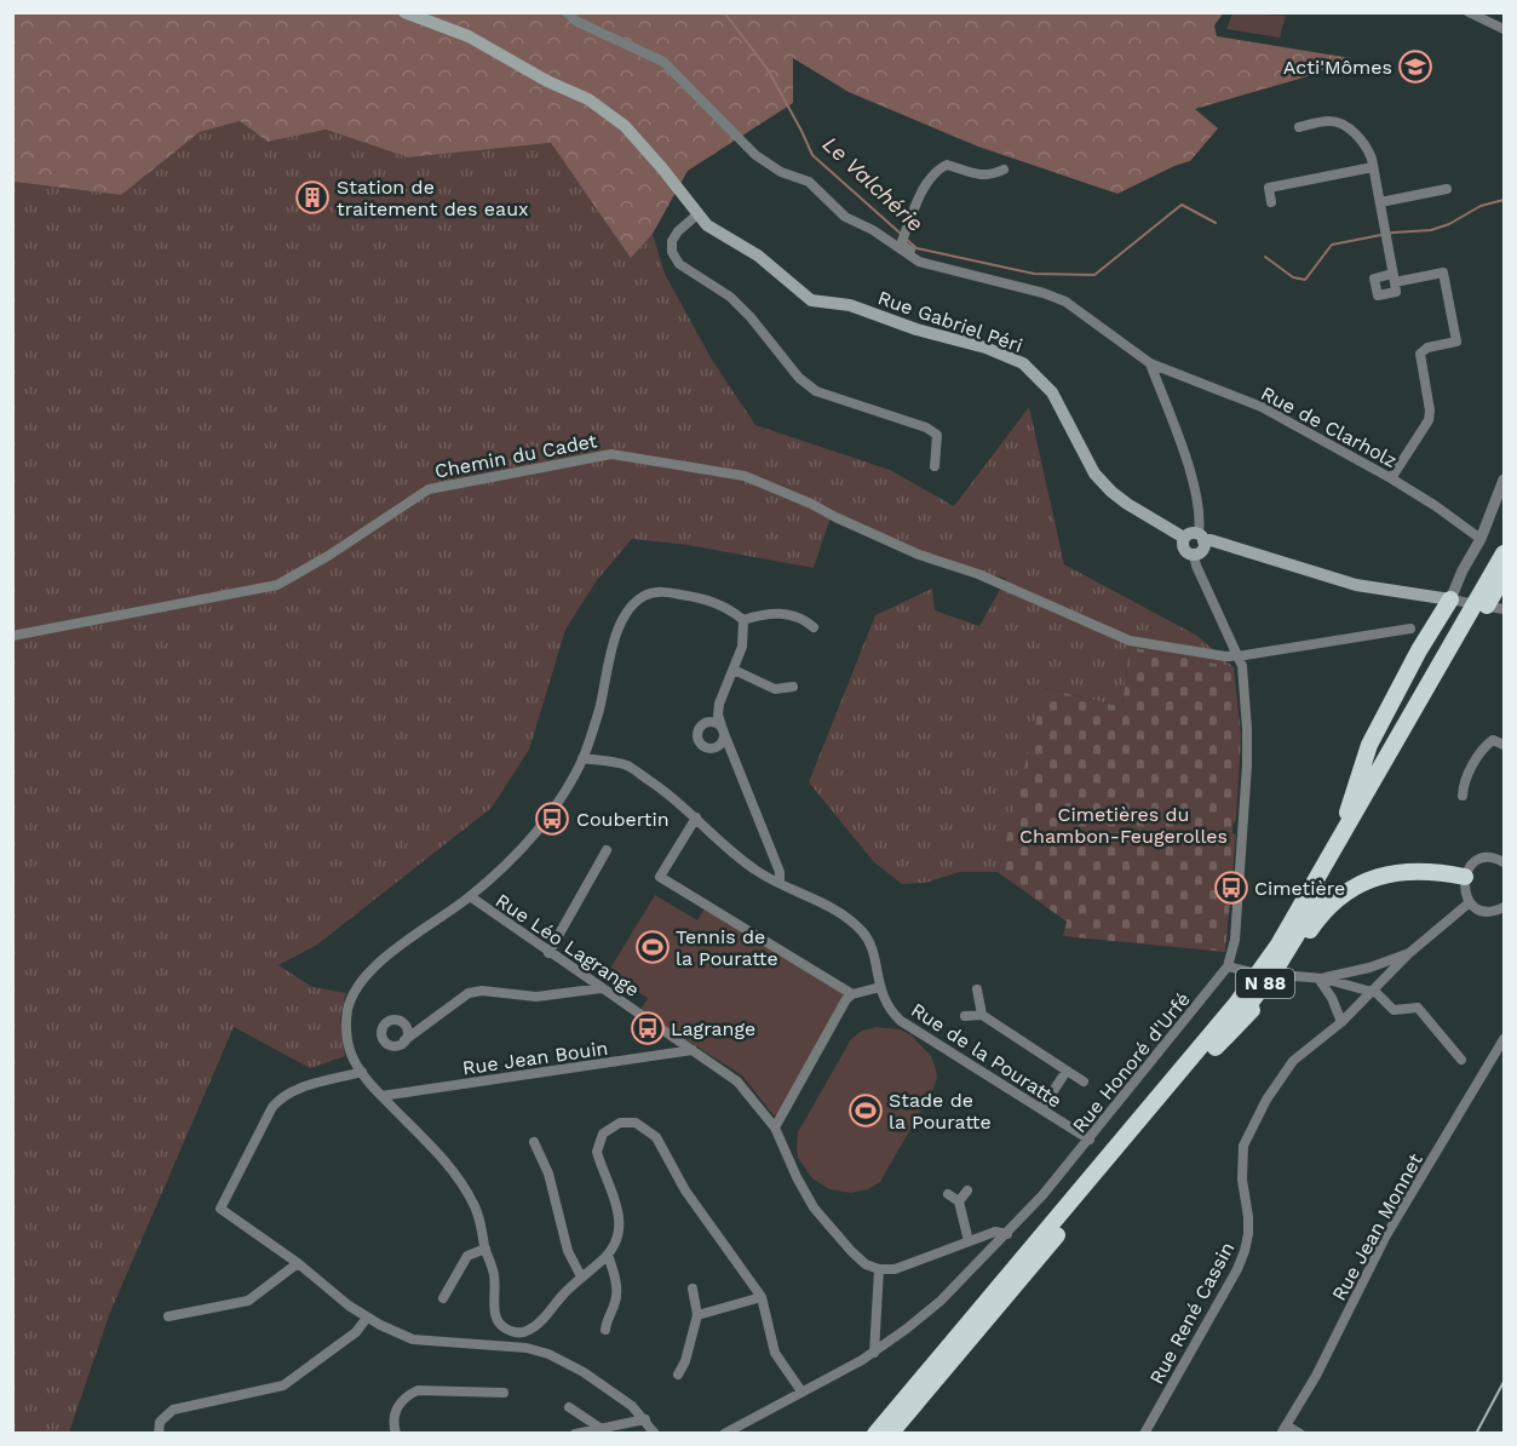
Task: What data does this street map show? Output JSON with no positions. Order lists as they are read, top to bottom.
{
  "streets": {
    "highway": ["N 88"],
    "main road": ["Rue Gabriel Péri"],
    "street": [
      "Rue de Clarholz",
      "Chemin du Cadet",
      "Rue Léo Lagrange",
      "Rue de la Pouratte",
      "Rue Jean Bouin",
      "Rue Honoré d'Urfé",
      "Rue Jean Monnet",
      "Rue René Cassin"
    ]
  },
  "crossings": [
    ["Rue Gabriel Péri", "Rue Honoré d'Urfé"],
    ["Chemin du Cadet", "Rue Honoré d'Urfé"],
    ["Rue Léo Lagrange", "Rue Jean Bouin"],
    ["Rue de la Pouratte", "Rue Honoré d'Urfé"]
  ],
  "water": ["Le Valchérie"],
  "parks": ["Cimetières du Chambon-Feugerolles"],
  "places": {
    "school or university": ["Acti'Mômes"],
    "building": ["Station de traitement des eaux"],
    "bus stop": ["Coubertin", "Cimetière", "Lagrange"],
    "sports": ["Tennis de la Pouratte", "Stade de la Pouratte"]
  }
}
